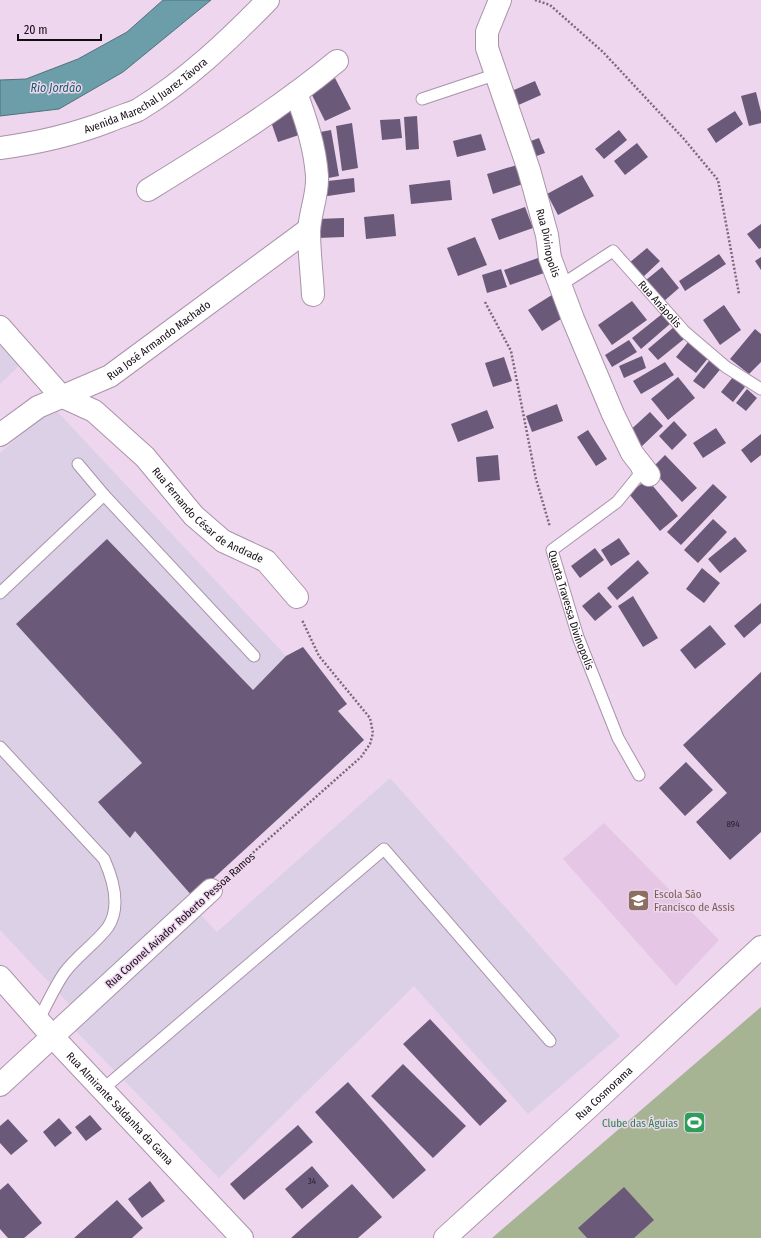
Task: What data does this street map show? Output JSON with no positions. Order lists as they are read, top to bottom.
{
  "streets": {
    "street": [
      "Avenida Marechal Juarez Távora",
      "Rua Divinopolis",
      "Rua José Armando Machado",
      "Rua Fernando César de Andrade",
      "Rua Coronel Aviador Roberto Pessoa Ramos",
      "Rua Cosmorama",
      "Rua Almirante Saldanha da Gama"
    ],
    "lane": ["Rua Anápolis", "Quarta Travessa Divinopolis"]
  },
  "crossings": [
    ["Rua Divinopolis", "Rua Anápolis"],
    ["Rua Divinopolis", "Quarta Travessa Divinopolis"],
    ["Rua José Armando Machado", "Rua Fernando César de Andrade"],
    ["Rua Fernando César de Andrade", "Rua Coronel Aviador Roberto Pessoa Ramos"],
    ["Rua Coronel Aviador Roberto Pessoa Ramos", "Rua Almirante Saldanha da Gama"]
  ],
  "water": ["Rio Jordão"],
  "places": {
    "school or university": ["Escola São Francisco de Assis"],
    "sports": ["Clube das Águias"]
  },
  "house_numbers": ["894", "34"],
  "scale_bar": "20 m"
}
